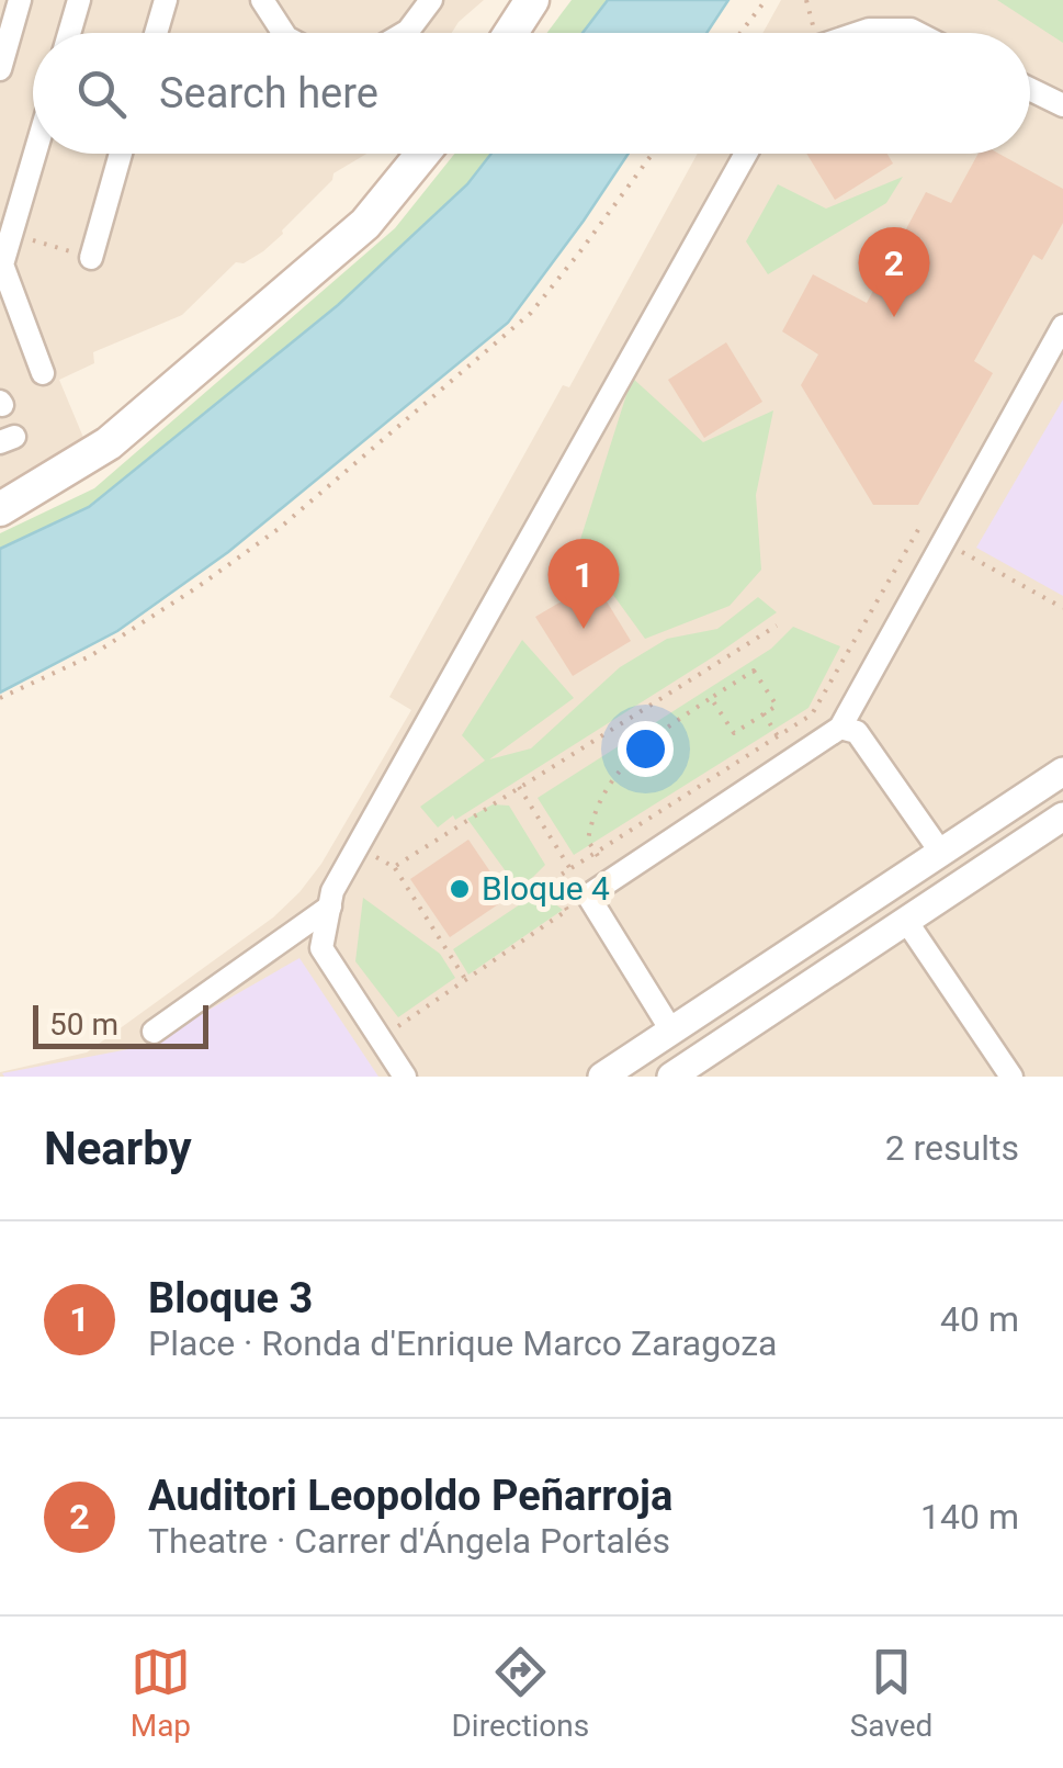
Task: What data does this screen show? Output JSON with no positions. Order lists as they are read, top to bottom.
{
  "places": ["Bloque 4"],
  "scale_bar": "50 m",
  "page": {
    "search": "Search here",
    "pins": ["2", "1"],
    "scale": "50 m",
    "heading": ["Nearby", "2 results"],
    "list": [
      {
        "mark": "1",
        "name": "Bloque 3",
        "note": "Place · Ronda d'Enrique Marco Zaragoza",
        "value": "40 m"
      },
      {
        "mark": "2",
        "name": "Auditori Leopoldo Peñarroja",
        "note": "Theatre · Carrer d'Ángela Portalés",
        "value": "140 m"
      }
    ],
    "nav": ["Map", "Directions", "Saved"]
  }
}
